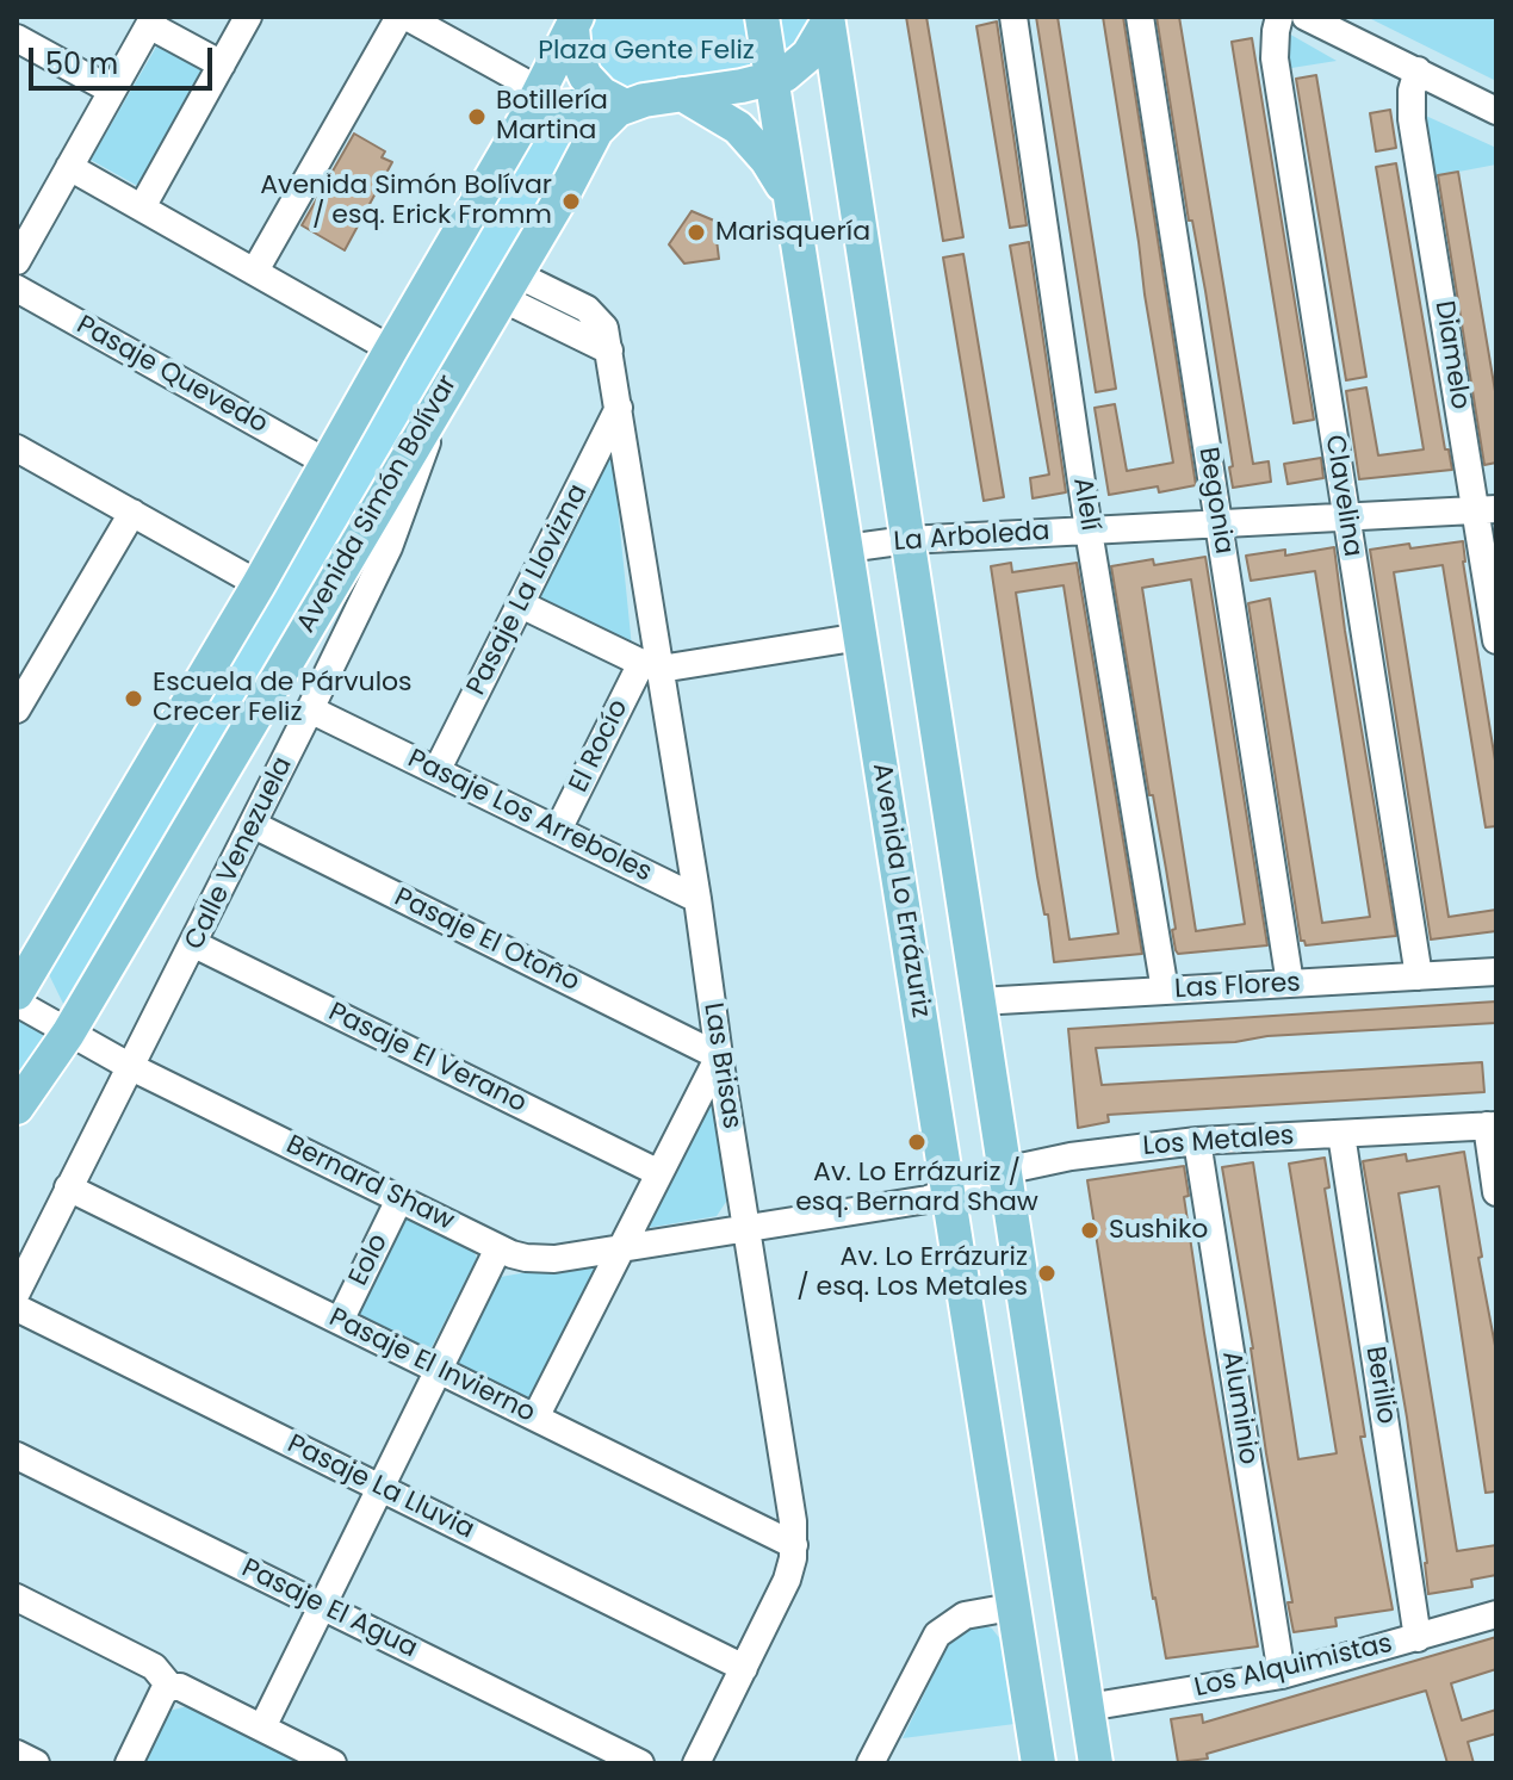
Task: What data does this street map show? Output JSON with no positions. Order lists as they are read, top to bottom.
{
  "streets": {
    "main road": ["Avenida Simón Bolívar", "Avenida Lo Errázuriz"],
    "street": [
      "Diamelo",
      "Pasaje Quevedo",
      "Clavelina",
      "Begonia",
      "Alelí",
      "La Arboleda",
      "Pasaje La Llovizna",
      "El Rocío",
      "Pasaje Los Arreboles",
      "Calle Venezuela",
      "Pasaje El Otoño",
      "Las Flores",
      "Pasaje El Verano",
      "Las Brisas",
      "Los Metales",
      "Bernard Shaw",
      "Eolo",
      "Pasaje El Invierno",
      "Berilio",
      "Aluminio",
      "Pasaje La Lluvia",
      "Pasaje El Agua",
      "Los Alquimistas"
    ]
  },
  "crossings": [
    ["Diamelo", "La Arboleda"],
    ["Clavelina", "La Arboleda"],
    ["Clavelina", "Las Flores"],
    ["Begonia", "La Arboleda"],
    ["Begonia", "Las Flores"],
    ["Avenida Simón Bolívar", "Calle Venezuela"],
    ["Avenida Simón Bolívar", "Avenida Lo Errázuriz"],
    ["Avenida Simón Bolívar", "Las Brisas"],
    ["Avenida Simón Bolívar", "Bernard Shaw"],
    ["Alelí", "La Arboleda"],
    ["Alelí", "Las Flores"],
    ["La Arboleda", "Avenida Lo Errázuriz"],
    ["Pasaje La Llovizna", "Pasaje Los Arreboles"],
    ["Pasaje La Llovizna", "Las Brisas"],
    ["El Rocío", "Pasaje Los Arreboles"],
    ["El Rocío", "Las Brisas"],
    ["Pasaje Los Arreboles", "Calle Venezuela"],
    ["Pasaje Los Arreboles", "Las Brisas"],
    ["Calle Venezuela", "Pasaje El Otoño"],
    ["Calle Venezuela", "Pasaje El Verano"],
    ["Calle Venezuela", "Bernard Shaw"],
    ["Calle Venezuela", "Pasaje El Invierno"],
    ["Avenida Lo Errázuriz", "Los Metales"],
    ["Pasaje El Otoño", "Las Brisas"],
    ["Las Brisas", "Bernard Shaw"],
    ["Las Brisas", "Pasaje El Invierno"],
    ["Las Brisas", "Pasaje La Lluvia"],
    ["Los Metales", "Berilio"],
    ["Los Metales", "Aluminio"],
    ["Bernard Shaw", "Eolo"],
    ["Eolo", "Pasaje El Invierno"],
    ["Berilio", "Los Alquimistas"],
    ["Aluminio", "Los Alquimistas"]
  ],
  "parks": ["Plaza Gente Feliz"],
  "places": [
    "Botillería Martina",
    "Avenida Simón Bolívar / esq. Erick Fromm",
    "Marisquería",
    "Escuela de Párvulos Crecer Feliz",
    "Av. Lo Errázuriz / esq. Bernard Shaw",
    "Sushiko",
    "Av. Lo Errázuriz / esq. Los Metales"
  ],
  "scale_bar": "50 m"
}
